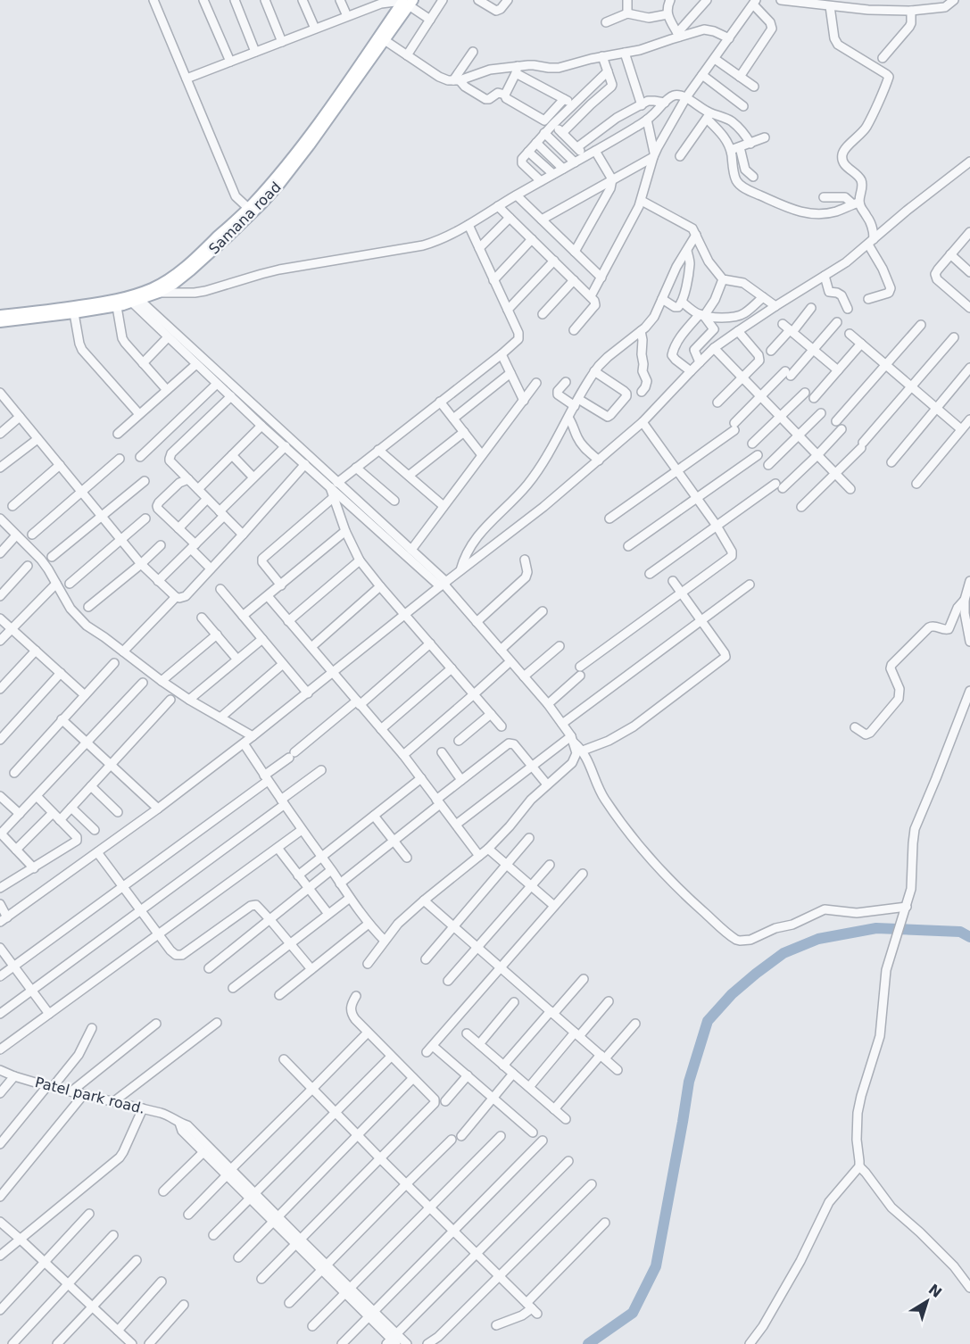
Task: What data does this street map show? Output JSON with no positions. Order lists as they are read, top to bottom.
{
  "streets": {
    "main road": ["Samana road"],
    "street": ["Patel park road."]
  },
  "north": "top right"
}
